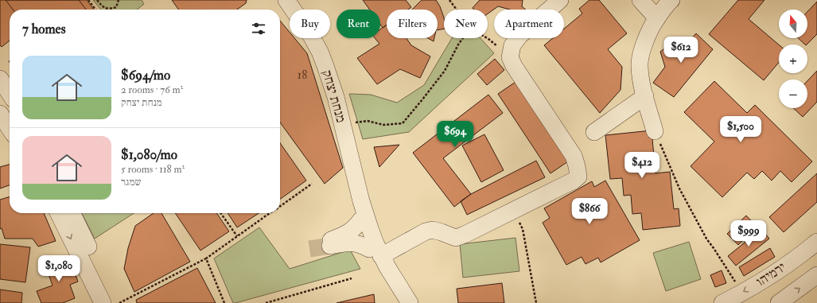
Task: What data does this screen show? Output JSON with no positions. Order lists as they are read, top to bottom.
{
  "streets": {
    "street": ["מנחת יצחק", "ירמיהו"]
  },
  "house_numbers": ["18"],
  "north": "top",
  "page": {
    "map_buttons": ["+", "−"],
    "chip": [
      "Buy",
      "Rent",
      "Filters",
      "New",
      "Apartment"
    ],
    "heading": "7 homes",
    "price": [
      "$612",
      "$1,500",
      "$694",
      "$412",
      "$866",
      "$999",
      "$1,080"
    ],
    "list": [
      {
        "name": "$694/mo",
        "note": "2 rooms · 76 m² · מנחת יצחק"
      },
      {
        "name": "$1,080/mo",
        "note": "5 rooms · 118 m² · שמגר"
      }
    ]
  }
}
